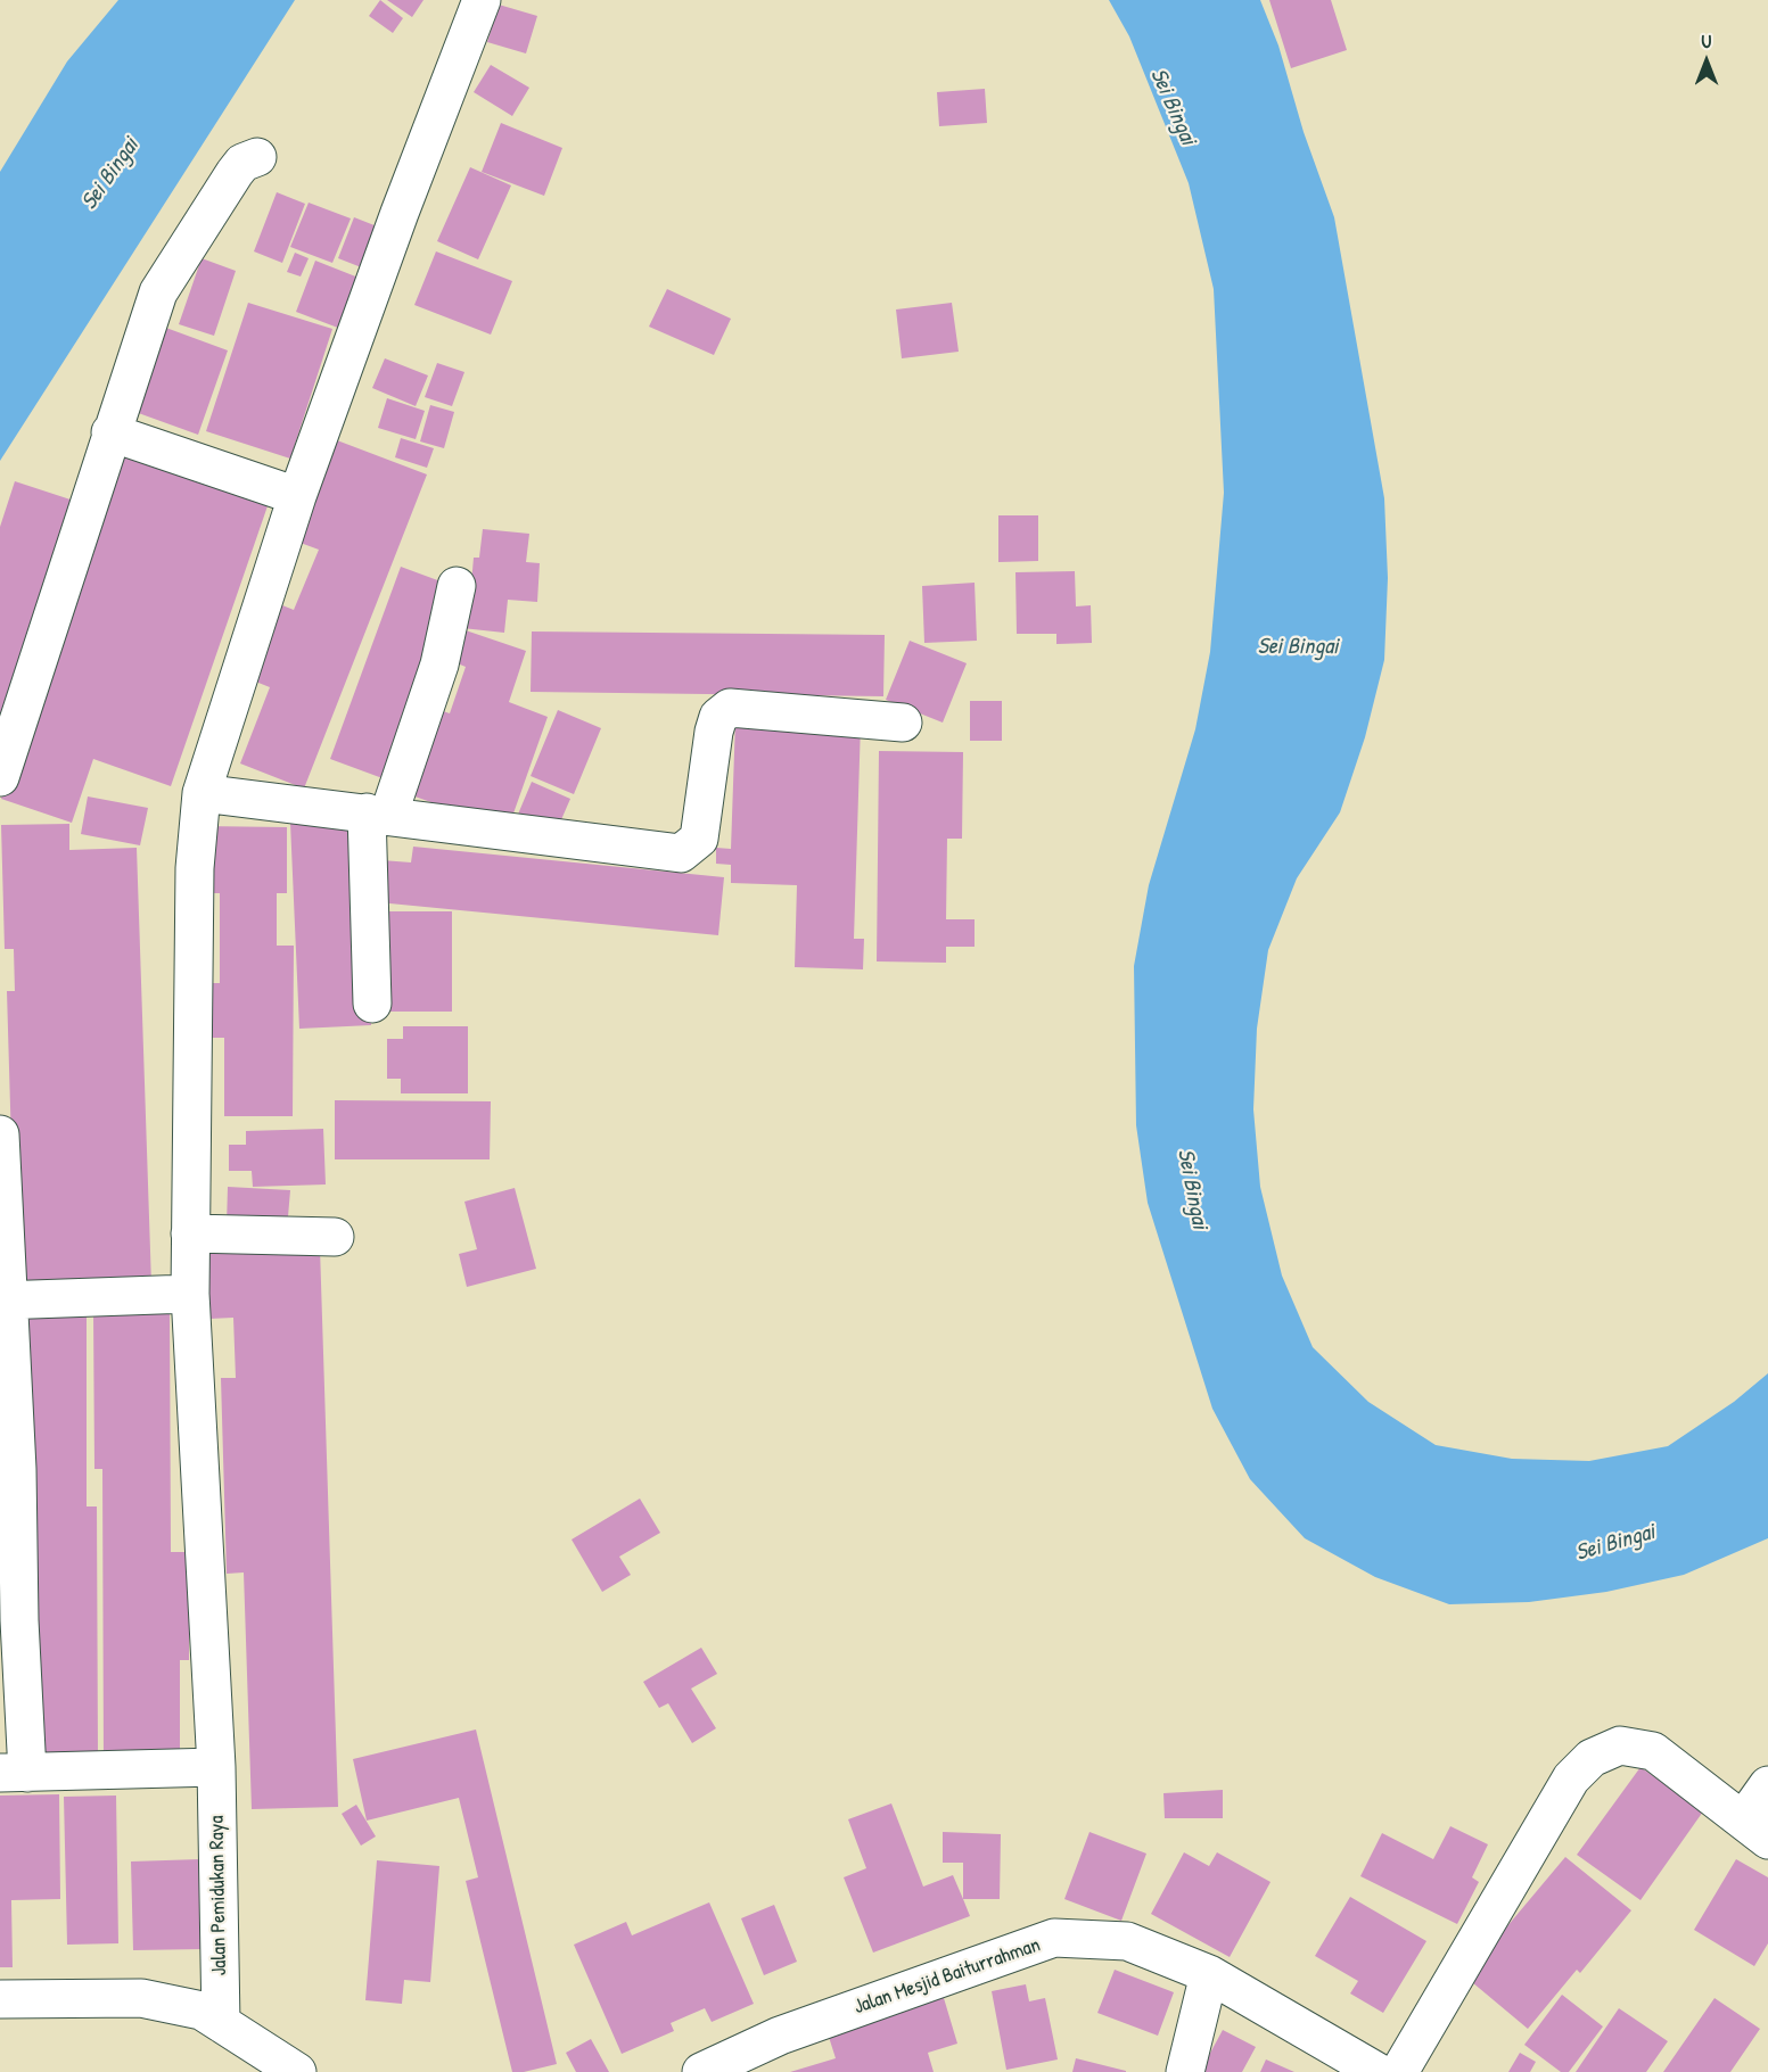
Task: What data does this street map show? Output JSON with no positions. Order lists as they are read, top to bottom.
{
  "streets": {
    "street": ["Jalan Pemidukan Raya", "Jalan Mesjid Baiturrahman"]
  },
  "water": ["Sei Bingai"],
  "north": "top"
}
